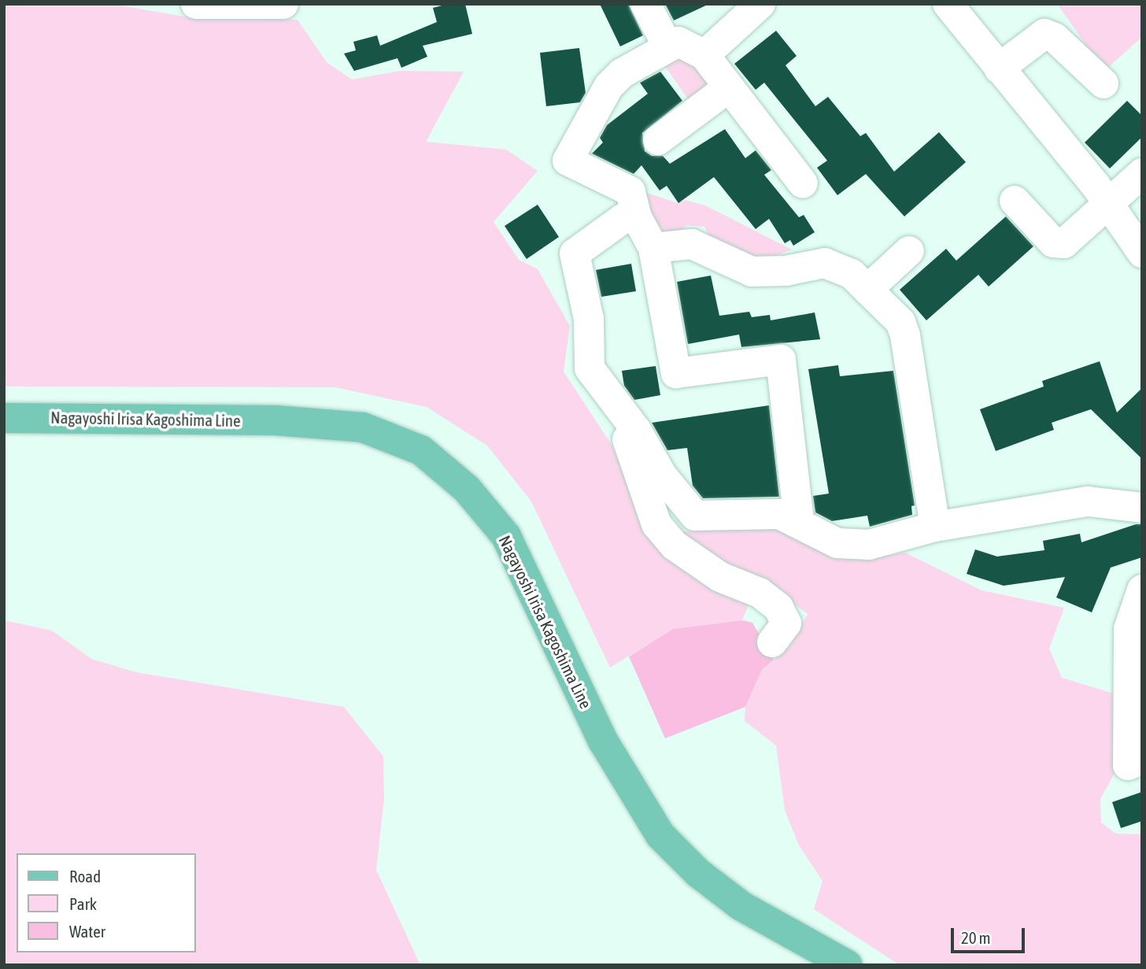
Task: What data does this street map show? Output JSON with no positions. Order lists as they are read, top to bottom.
{
  "streets": {
    "main road": ["Nagayoshi Irisa Kagoshima Line"]
  },
  "legend": ["Road", "Park", "Water"],
  "scale_bar": "20 m"
}
